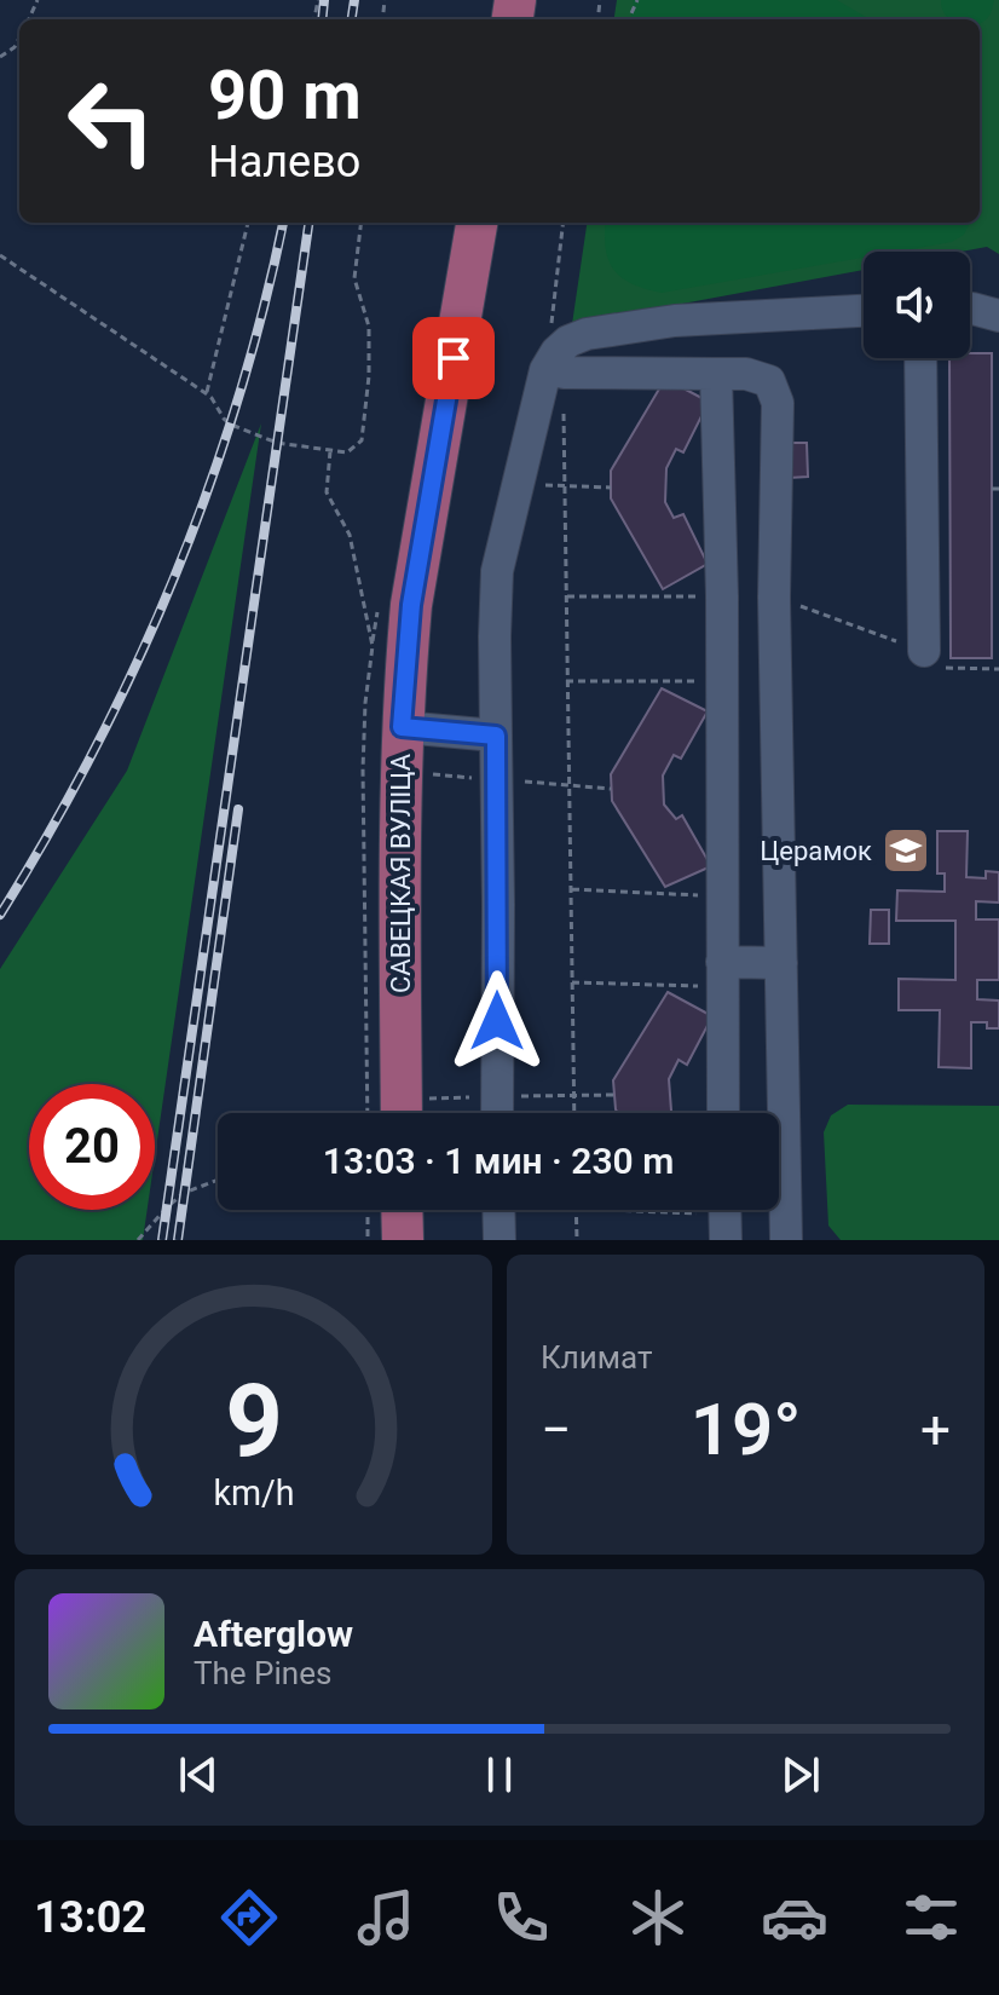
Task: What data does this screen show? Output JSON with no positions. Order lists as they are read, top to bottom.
{
  "streets": {
    "main road": ["САВЕЦКАЯ ВУЛІЦА"]
  },
  "places": {
    "school or university": ["Церамок"]
  },
  "page": {
    "turn": ["90 m", "Налево"],
    "limit": "20",
    "trip": "13:03 · 1 мин · 230 m",
    "tile": "Климат",
    "heat": ["−", "19°", "+"],
    "song": ["Afterglow", "The Pines"],
    "tabs": "13:02",
    "gauge": ["9", "km/h"]
  }
}
